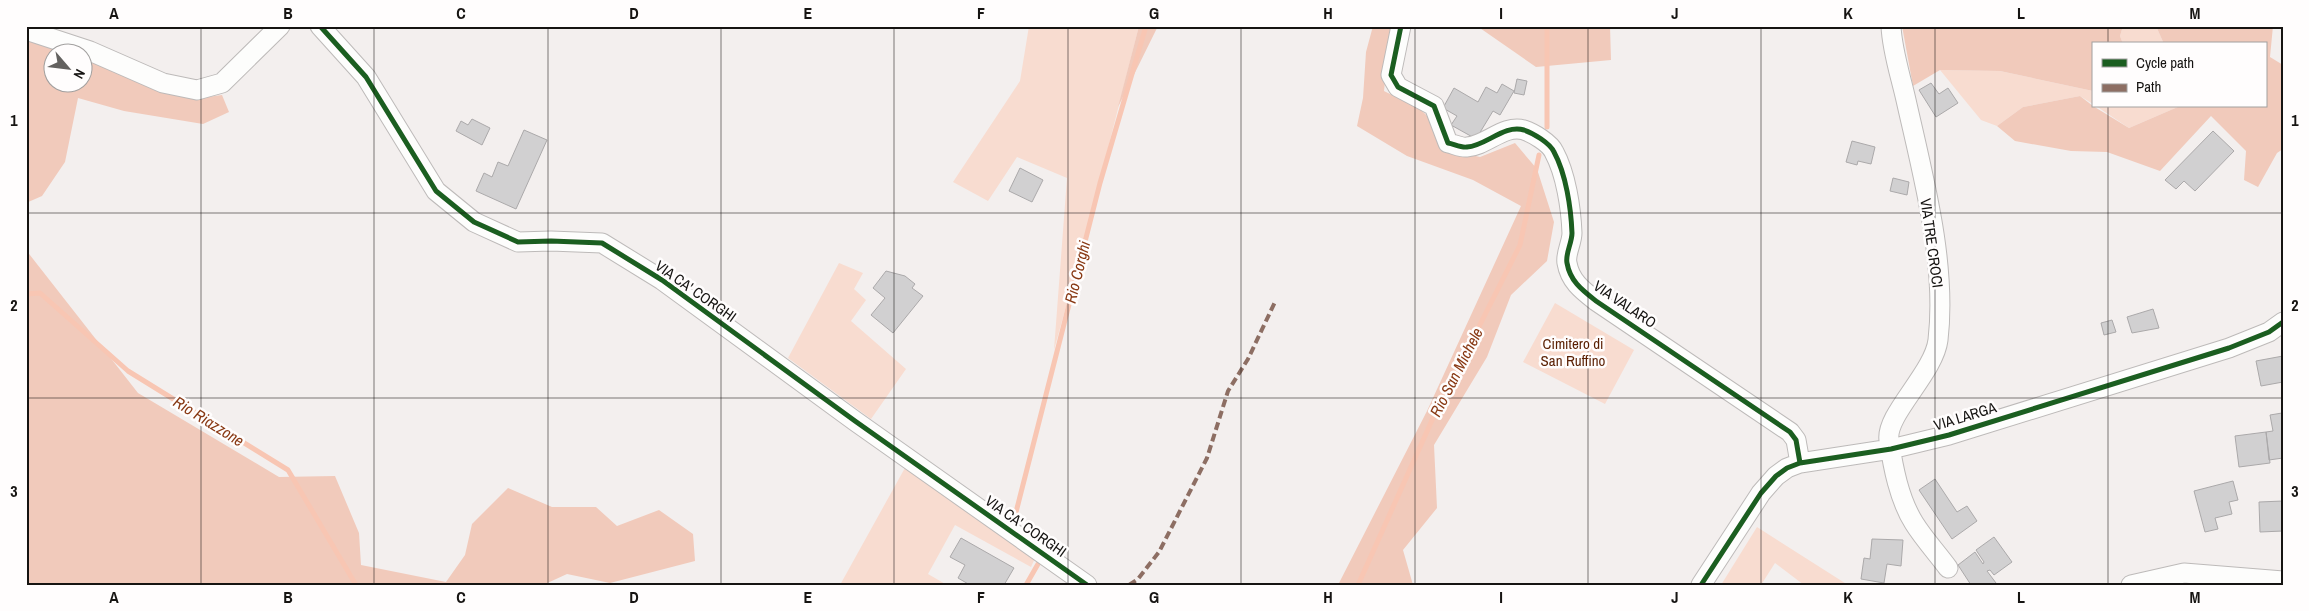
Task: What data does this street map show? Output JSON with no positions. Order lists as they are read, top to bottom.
{
  "streets": {
    "street": [
      "VIA TRE CROCI",
      "VIA CA' CORGHI",
      "VIA VALARO",
      "VIA LARGA"
    ]
  },
  "crossings": [
    ["VIA TRE CROCI", "VIA LARGA"],
    ["VIA VALARO", "VIA LARGA"]
  ],
  "water": ["Rio Corghi", "Rio San Michele", "Rio Riazzone"],
  "parks": ["Cimitero di San Ruffino"],
  "legend": ["Cycle path", "Path"],
  "north": "bottom right",
  "grid": {
    "columns": [
      "A",
      "B",
      "C",
      "D",
      "E",
      "F",
      "G",
      "H",
      "I",
      "J",
      "K",
      "L",
      "M"
    ],
    "rows": ["1", "2", "3"]
  }
}
